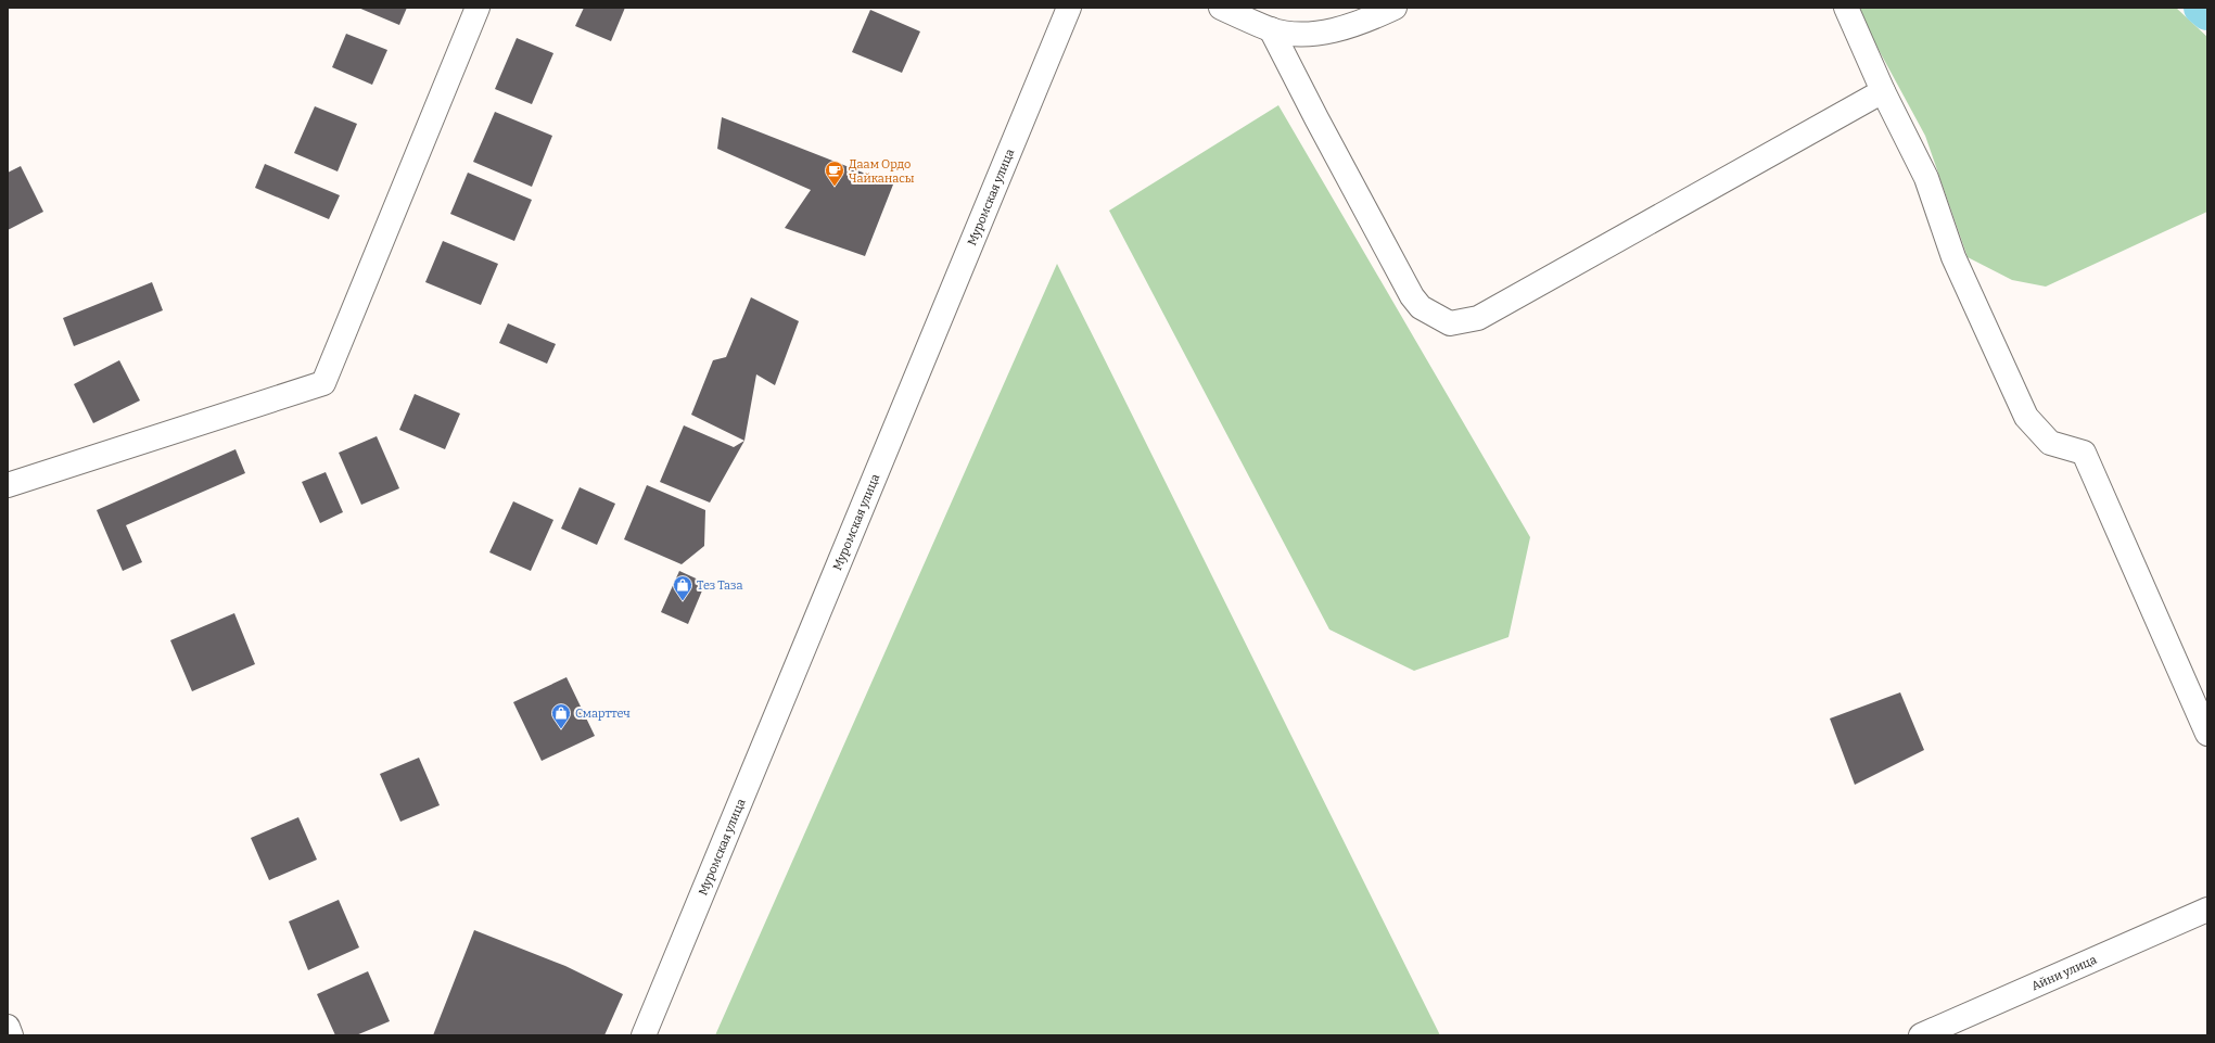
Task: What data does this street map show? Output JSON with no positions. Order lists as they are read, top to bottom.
{
  "streets": {
    "street": ["Муромская улица", "Айни улица"]
  },
  "places": {
    "cafe": ["Даам Ордо Чайканасы"],
    "shop": ["Тез Таза", "Смарттеч"]
  }
}
